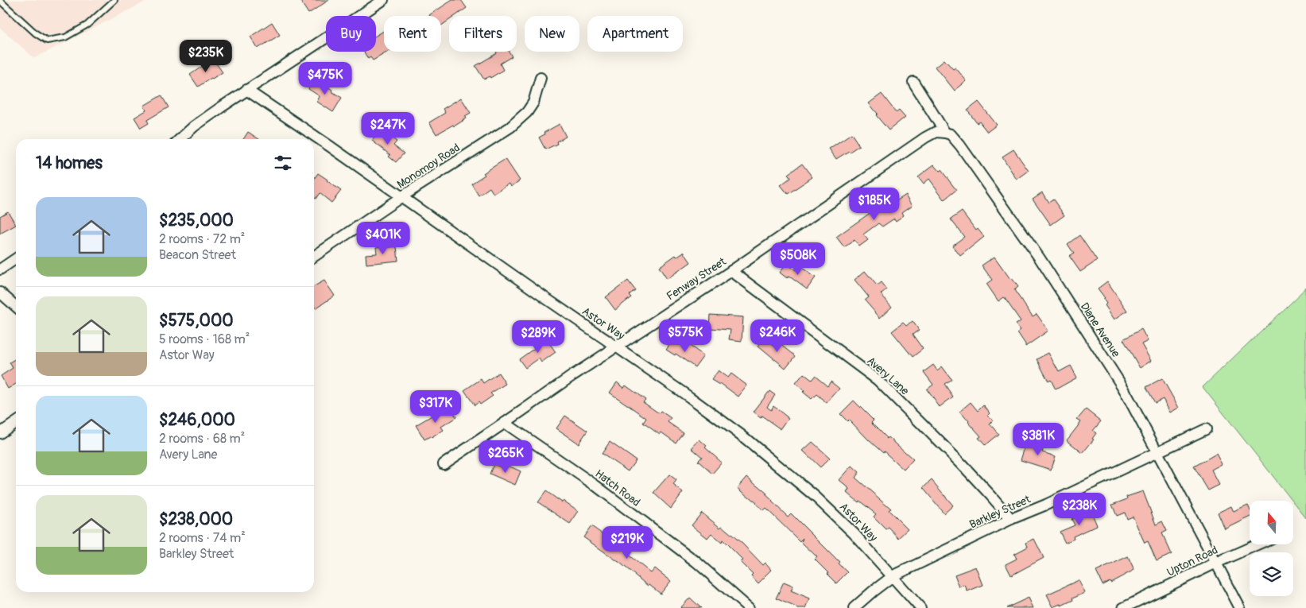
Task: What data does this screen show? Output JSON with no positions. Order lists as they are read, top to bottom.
{
  "streets": {
    "street": [
      "Monomoy Road",
      "Fenway Street",
      "Astor Way",
      "Diane Avenue",
      "Avery Lane",
      "Hatch Road",
      "Barkley Street",
      "Upton Road"
    ]
  },
  "crossings": [
    ["Monomoy Road", "Astor Way"],
    ["Fenway Street", "Astor Way"],
    ["Fenway Street", "Diane Avenue"],
    ["Fenway Street", "Avery Lane"],
    ["Fenway Street", "Hatch Road"],
    ["Astor Way", "Barkley Street"],
    ["Diane Avenue", "Barkley Street"],
    ["Diane Avenue", "Upton Road"],
    ["Avery Lane", "Barkley Street"]
  ],
  "north": "top",
  "page": {
    "chip": [
      "Buy",
      "Rent",
      "Filters",
      "New",
      "Apartment"
    ],
    "price": [
      "$235K",
      "$475K",
      "$247K",
      "$185K",
      "$401K",
      "$508K",
      "$575K",
      "$246K",
      "$289K",
      "$317K",
      "$381K",
      "$265K",
      "$238K",
      "$219K"
    ],
    "heading": "14 homes",
    "list": [
      {
        "name": "$235,000",
        "note": "2 rooms · 72 m² · Beacon Street"
      },
      {
        "name": "$575,000",
        "note": "5 rooms · 168 m² · Astor Way"
      },
      {
        "name": "$246,000",
        "note": "2 rooms · 68 m² · Avery Lane"
      },
      {
        "name": "$238,000",
        "note": "2 rooms · 74 m² · Barkley Street"
      }
    ]
  }
}
